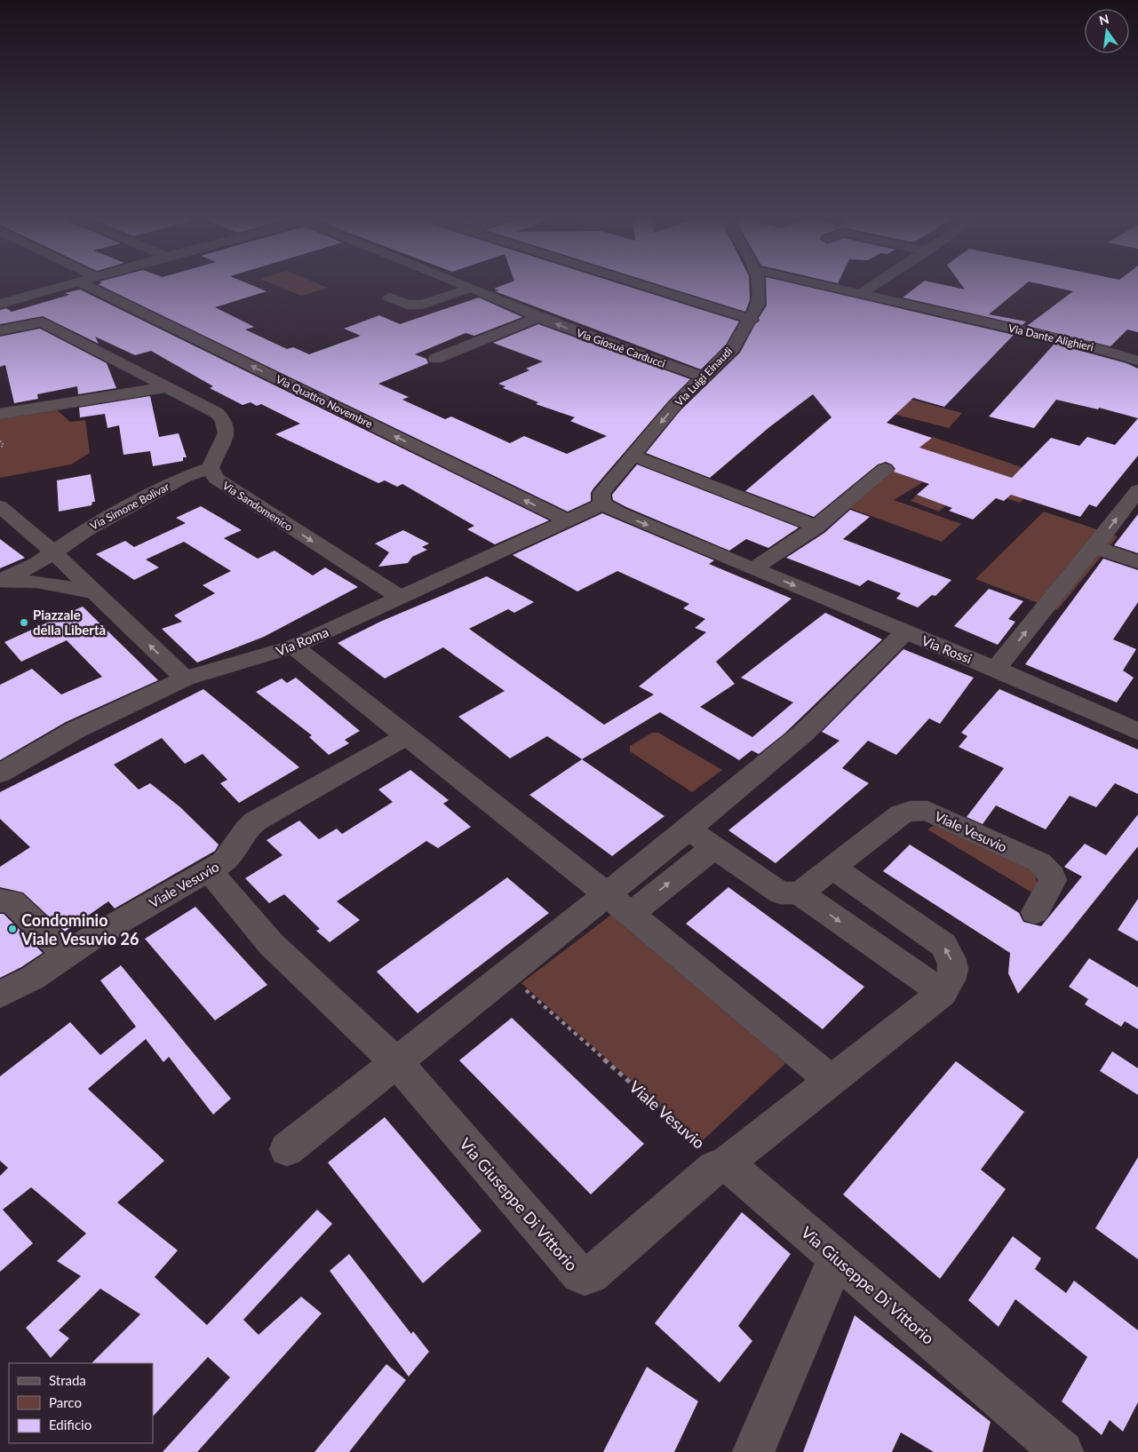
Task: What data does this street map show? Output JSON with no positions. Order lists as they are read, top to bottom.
{
  "streets": {
    "street": [
      "Via Dante Alighieri",
      "Via Giosuè Carducci",
      "Via Luigi Einaudi",
      "Via Quattro Novembre",
      "Via Simone Bolivar",
      "Via Sandomenico",
      "Via Roma",
      "Via Rossi",
      "Viale Vesuvio",
      "Via Giuseppe Di Vittorio"
    ]
  },
  "crossings": [
    ["Via Giosuè Carducci", "Via Luigi Einaudi"],
    ["Via Luigi Einaudi", "Via Roma"],
    ["Via Luigi Einaudi", "Via Rossi"],
    ["Via Quattro Novembre", "Via Roma"],
    ["Via Simone Bolivar", "Via Sandomenico"],
    ["Via Sandomenico", "Via Roma"],
    ["Via Roma", "Via Rossi"],
    ["Viale Vesuvio", "Via Giuseppe Di Vittorio"]
  ],
  "one_way": ["Via Quattro Novembre"],
  "places": ["Piazzale della Libertà", "Condominio Viale Vesuvio 26"],
  "legend": ["Strada", "Parco", "Edificio"],
  "north": "top"
}
